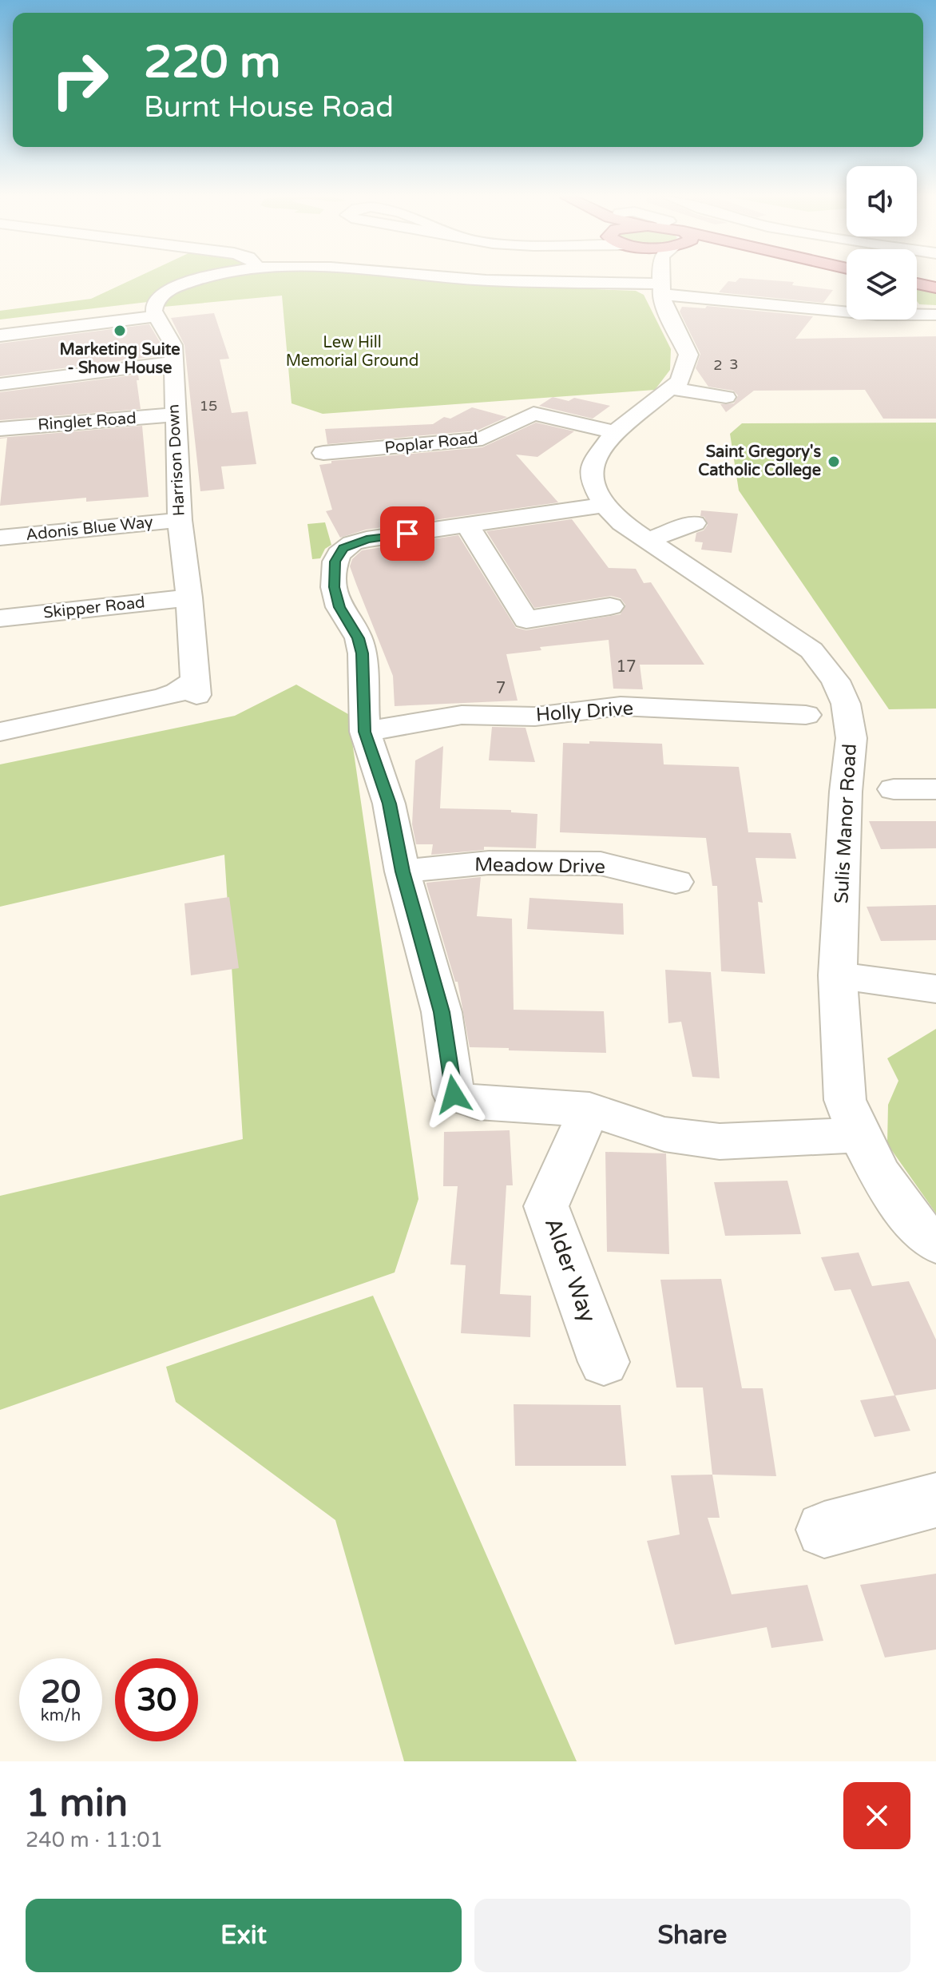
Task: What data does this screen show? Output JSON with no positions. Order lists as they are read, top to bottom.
{
  "streets": {
    "street": [
      "Ringlet Road",
      "Poplar Road",
      "Harrison Down",
      "Adonis Blue Way",
      "Skipper Road",
      "Holly Drive",
      "Sulis Manor Road",
      "Meadow Drive",
      "Alder Way"
    ]
  },
  "crossings": [
    ["Ringlet Road", "Harrison Down"],
    ["Harrison Down", "Adonis Blue Way"],
    ["Harrison Down", "Skipper Road"]
  ],
  "parks": ["Lew Hill Memorial Ground"],
  "places": ["Marketing Suite - Show House", "Saint Gregory's Catholic College"],
  "house_numbers": [
    "3",
    "2",
    "15",
    "17",
    "7"
  ],
  "page": {
    "turn": ["220 m", "Burnt House Road"],
    "speed": "20 km/h",
    "limit": "30",
    "heading": ["1 min", "240 m · 11:01"],
    "buttons": ["Exit", "Share"]
  }
}
